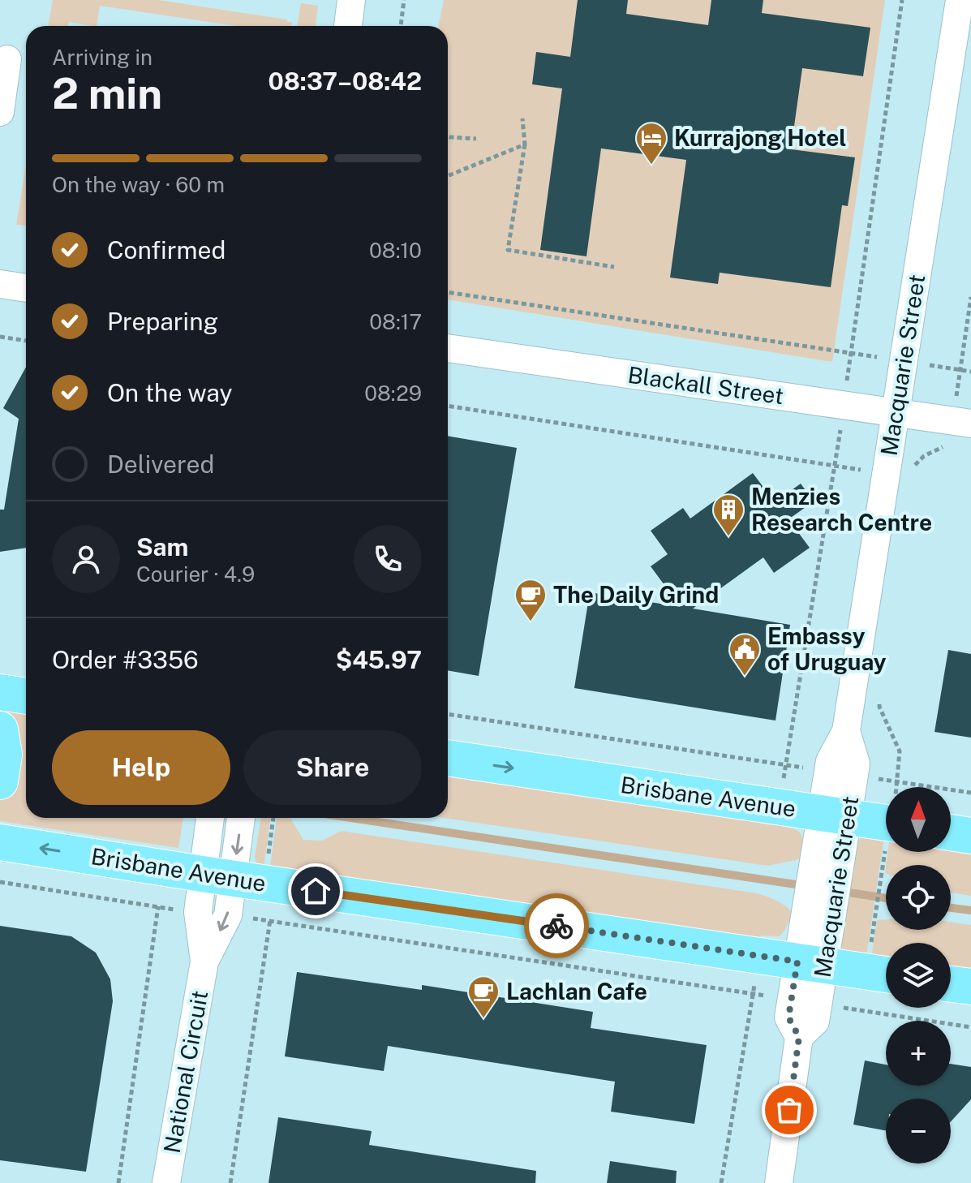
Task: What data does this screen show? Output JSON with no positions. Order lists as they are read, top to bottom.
{
  "streets": {
    "main road": ["Brisbane Avenue"],
    "street": ["Macquarie Street", "Blackall Street", "National Circuit"]
  },
  "crossings": [
    ["Macquarie Street", "Blackall Street"],
    ["Macquarie Street", "Brisbane Avenue"],
    ["Brisbane Avenue", "National Circuit"]
  ],
  "places": {
    "hotel": ["Kurrajong Hotel"],
    "building": ["Menzies Research Centre"],
    "cafe": ["The Daily Grind", "Lachlan Cafe"],
    "public building": ["Embassy of Uruguay"]
  },
  "north": "top",
  "page": {
    "heading": ["2 min", "Arriving in", "08:37–08:42"],
    "panel": [
      "Sam",
      "Courier · 4.9",
      "Order #3356",
      "$45.97"
    ],
    "bar": "On the way · 60 m",
    "list": [
      ["Confirmed", "08:10"],
      ["Preparing", "08:17"],
      ["On the way", "08:29"],
      "Delivered"
    ],
    "buttons": ["Help", "Share"],
    "map_buttons": ["+", "−"]
  }
}
